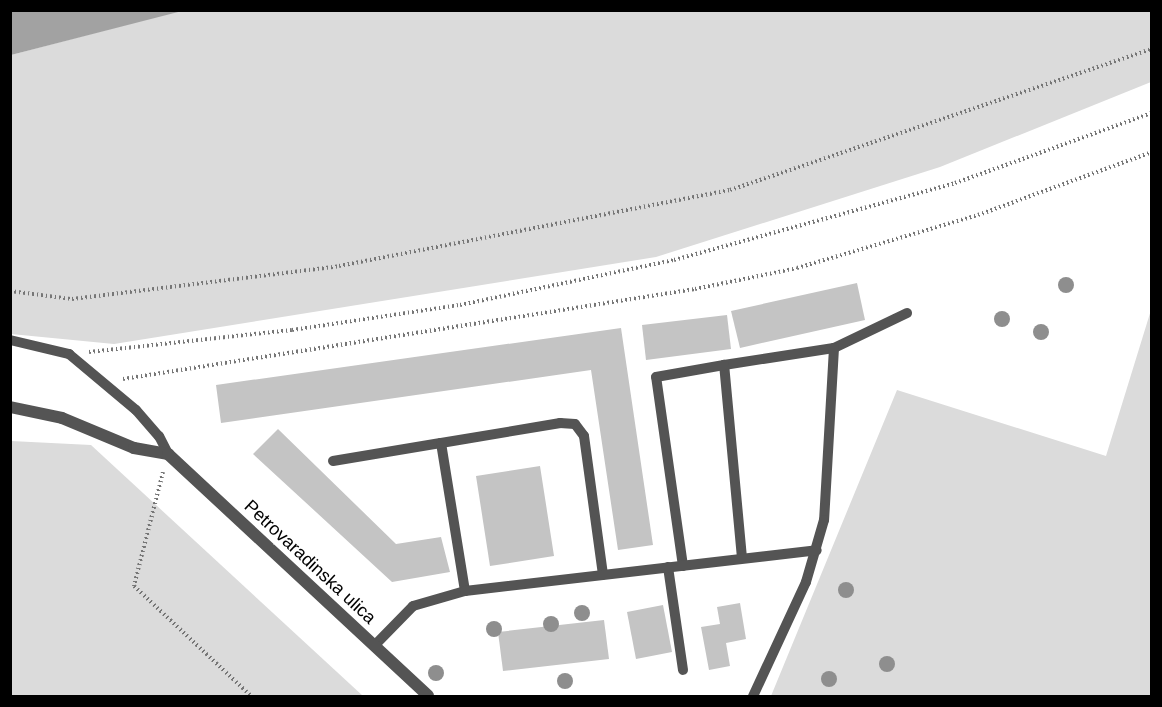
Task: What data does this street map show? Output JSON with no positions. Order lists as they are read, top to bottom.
{
  "streets": {
    "street": ["Petrovaradinska ulica"]
  }
}
